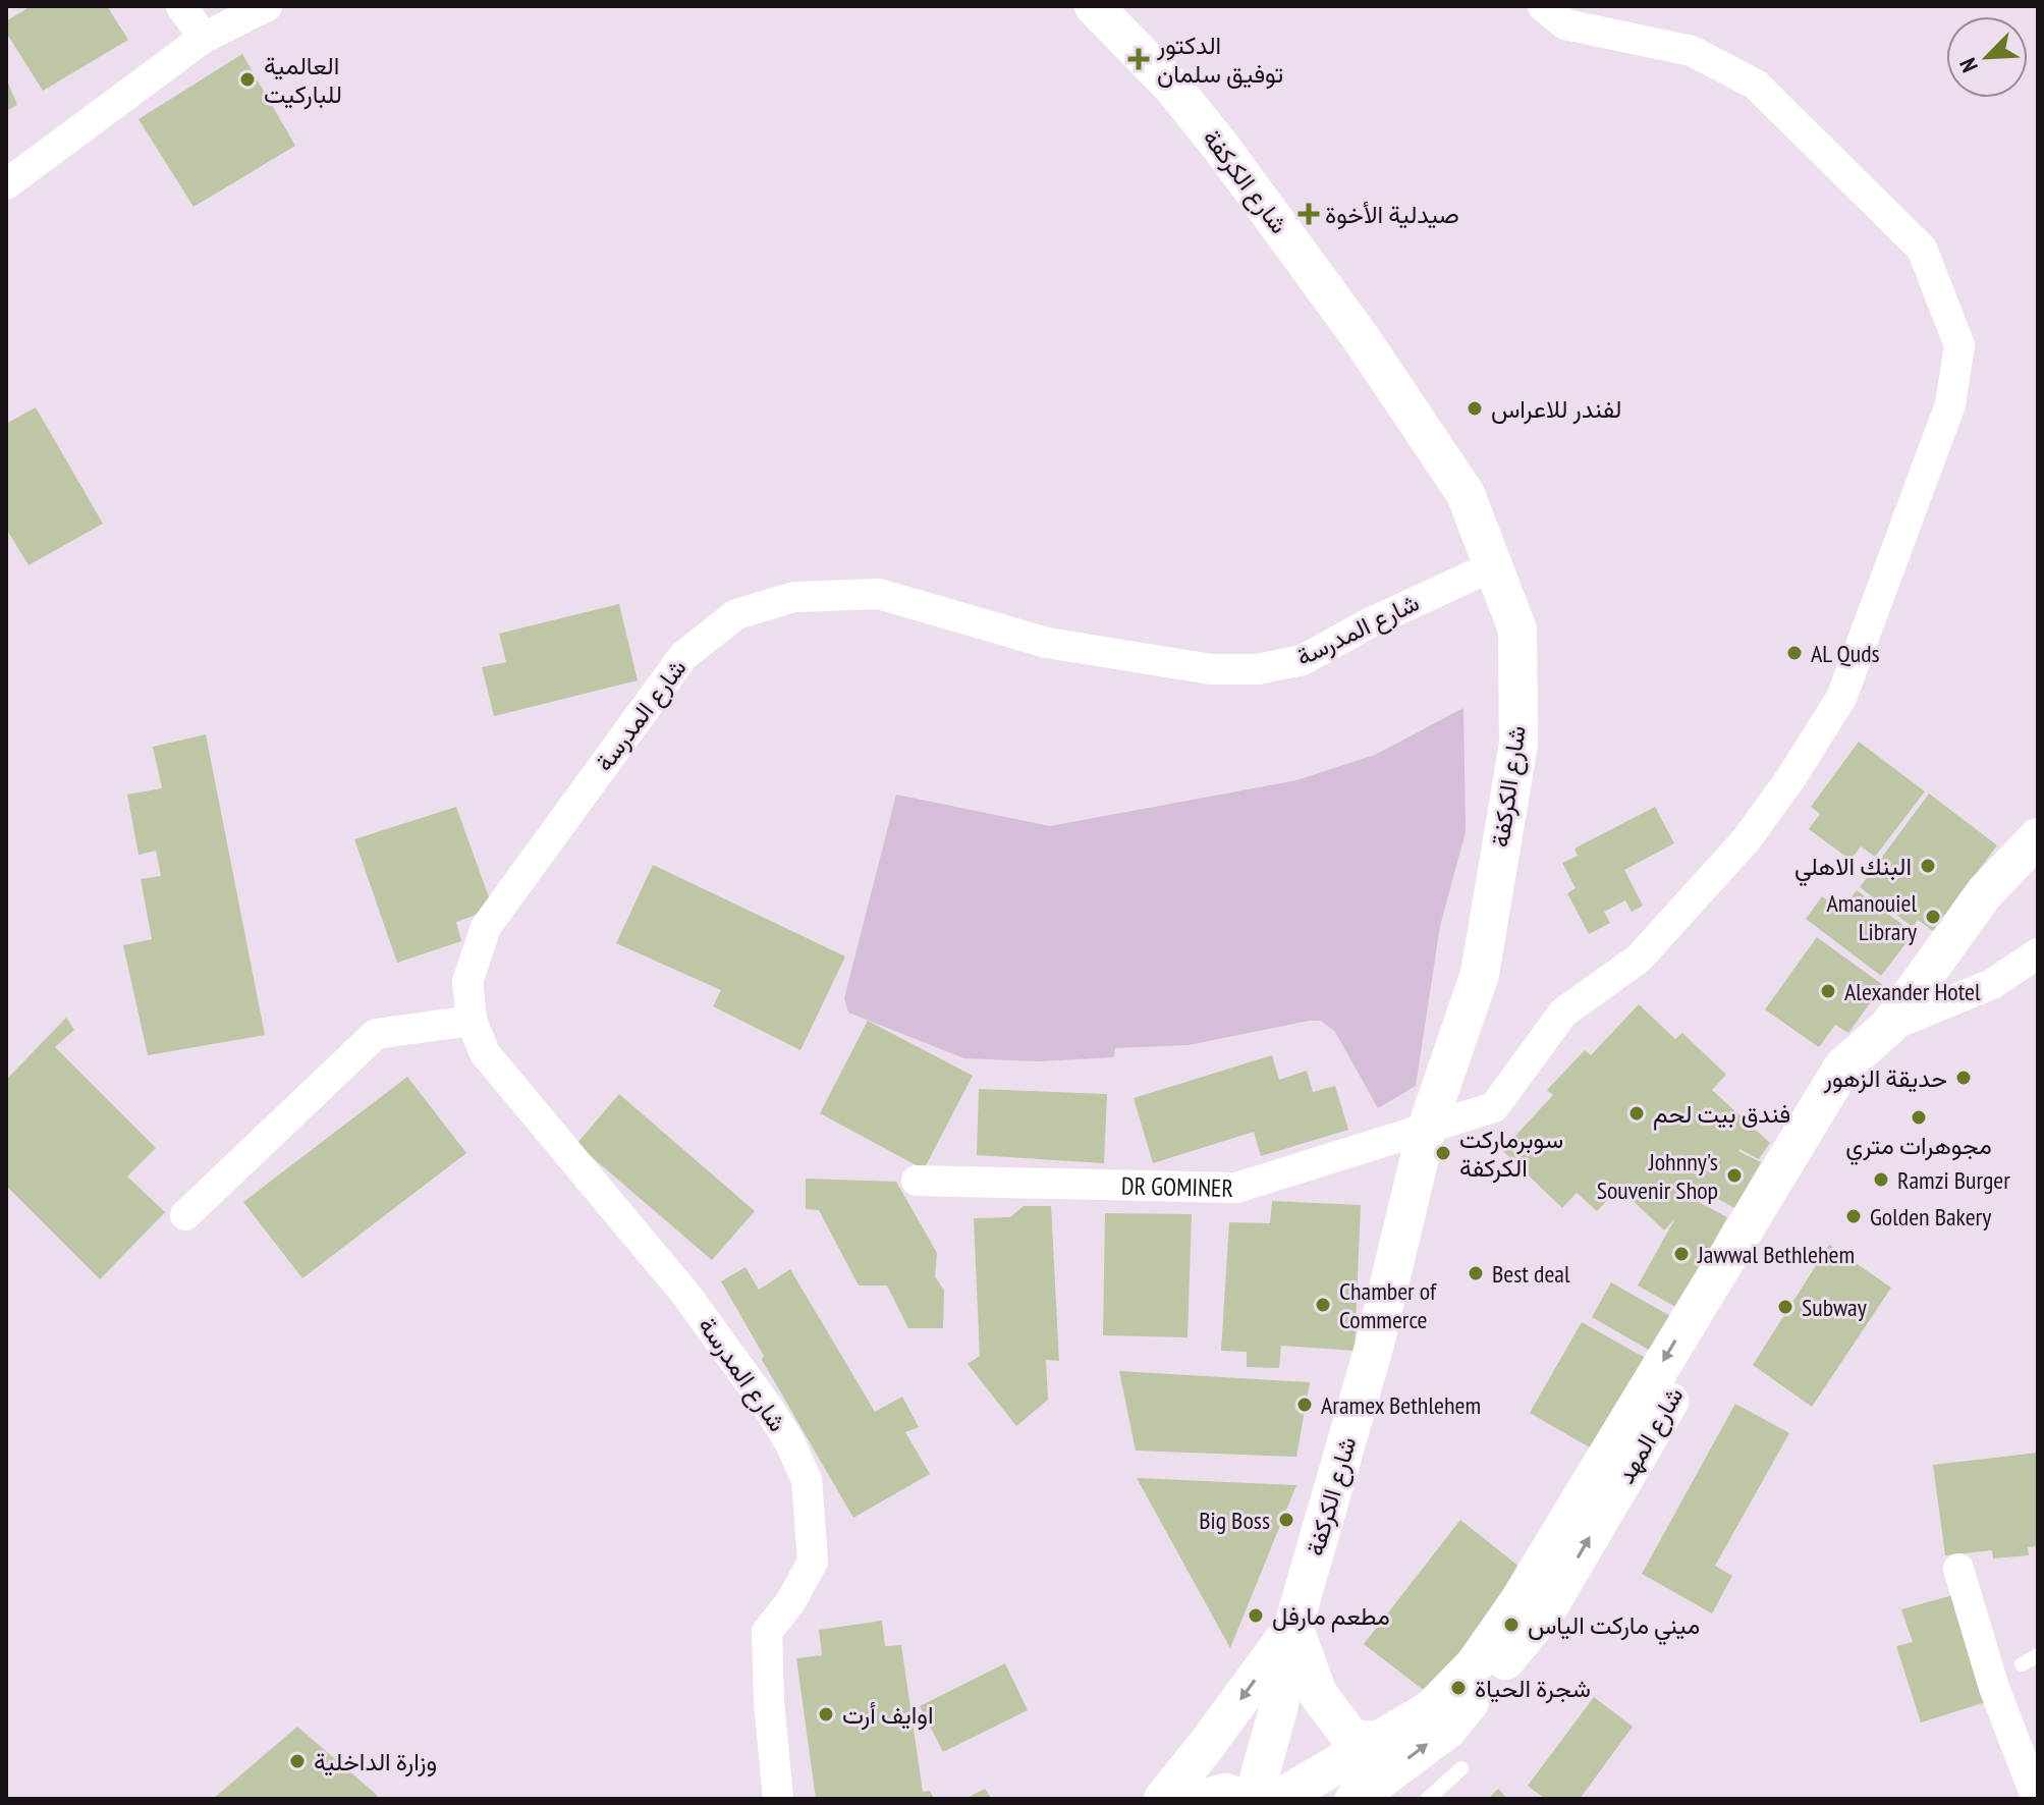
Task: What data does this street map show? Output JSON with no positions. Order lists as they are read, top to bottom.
{
  "streets": {
    "street": [
      "شارع الكركفة",
      "شارع المدرسة",
      "DR GOMINER",
      "شارع المهد"
    ]
  },
  "crossings": [
    ["شارع الكركفة", "شارع المدرسة"],
    ["شارع الكركفة", "DR GOMINER"]
  ],
  "places": {
    "health": ["الدكتور توفيق سلمان", "صيدلية الأخوة"],
    "other": [
      "العالمية للباركيت",
      "لفندر للاعراس",
      "AL Quds",
      "البنك الاهلي",
      "Amanouiel Library",
      "Alexander Hotel",
      "حديقة الزهور",
      "فندق بيت لحم",
      "مجوهرات متري",
      "سوبرماركت الكركفة",
      "Johnny's Souvenir Shop",
      "Ramzi Burger",
      "Golden Bakery",
      "Jawwal Bethlehem",
      "Best deal",
      "Chamber of Commerce",
      "Subway",
      "Aramex Bethlehem",
      "Big Boss",
      "مطعم مارفل",
      "ميني ماركت الياس",
      "شجرة الحياة",
      "اوايف أرت",
      "وزارة الداخلية"
    ]
  },
  "north": "bottom left"
}
